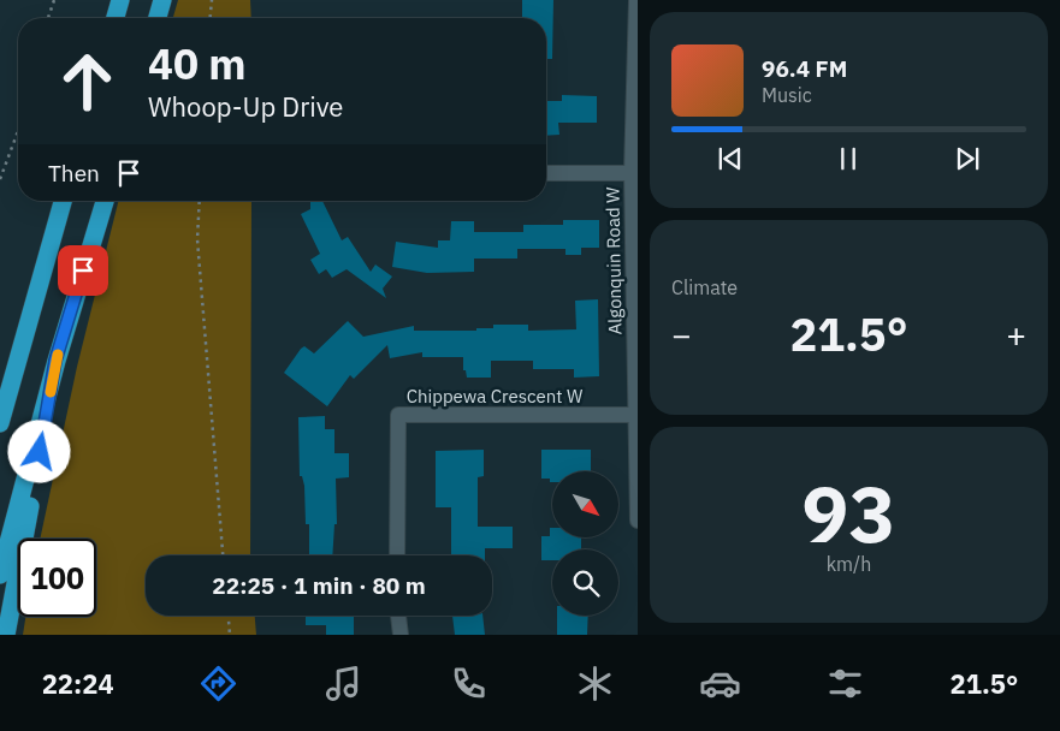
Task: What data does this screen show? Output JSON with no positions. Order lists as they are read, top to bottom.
{
  "streets": {
    "street": ["Algonquin Road W", "Chippewa Crescent W"]
  },
  "crossings": [
    ["Algonquin Road W", "Chippewa Crescent W"]
  ],
  "north": "bottom right",
  "page": {
    "turn": ["40 m", "Whoop-Up Drive"],
    "song": ["96.4 FM", "Music"],
    "then": "Then",
    "tile": [
      "Climate",
      ["93", "km/h"]
    ],
    "heat": ["−", "21.5°", "+"],
    "limit": "100",
    "trip": "22:25 · 1 min · 80 m",
    "tabs": ["22:24", "21.5°"]
  }
}
